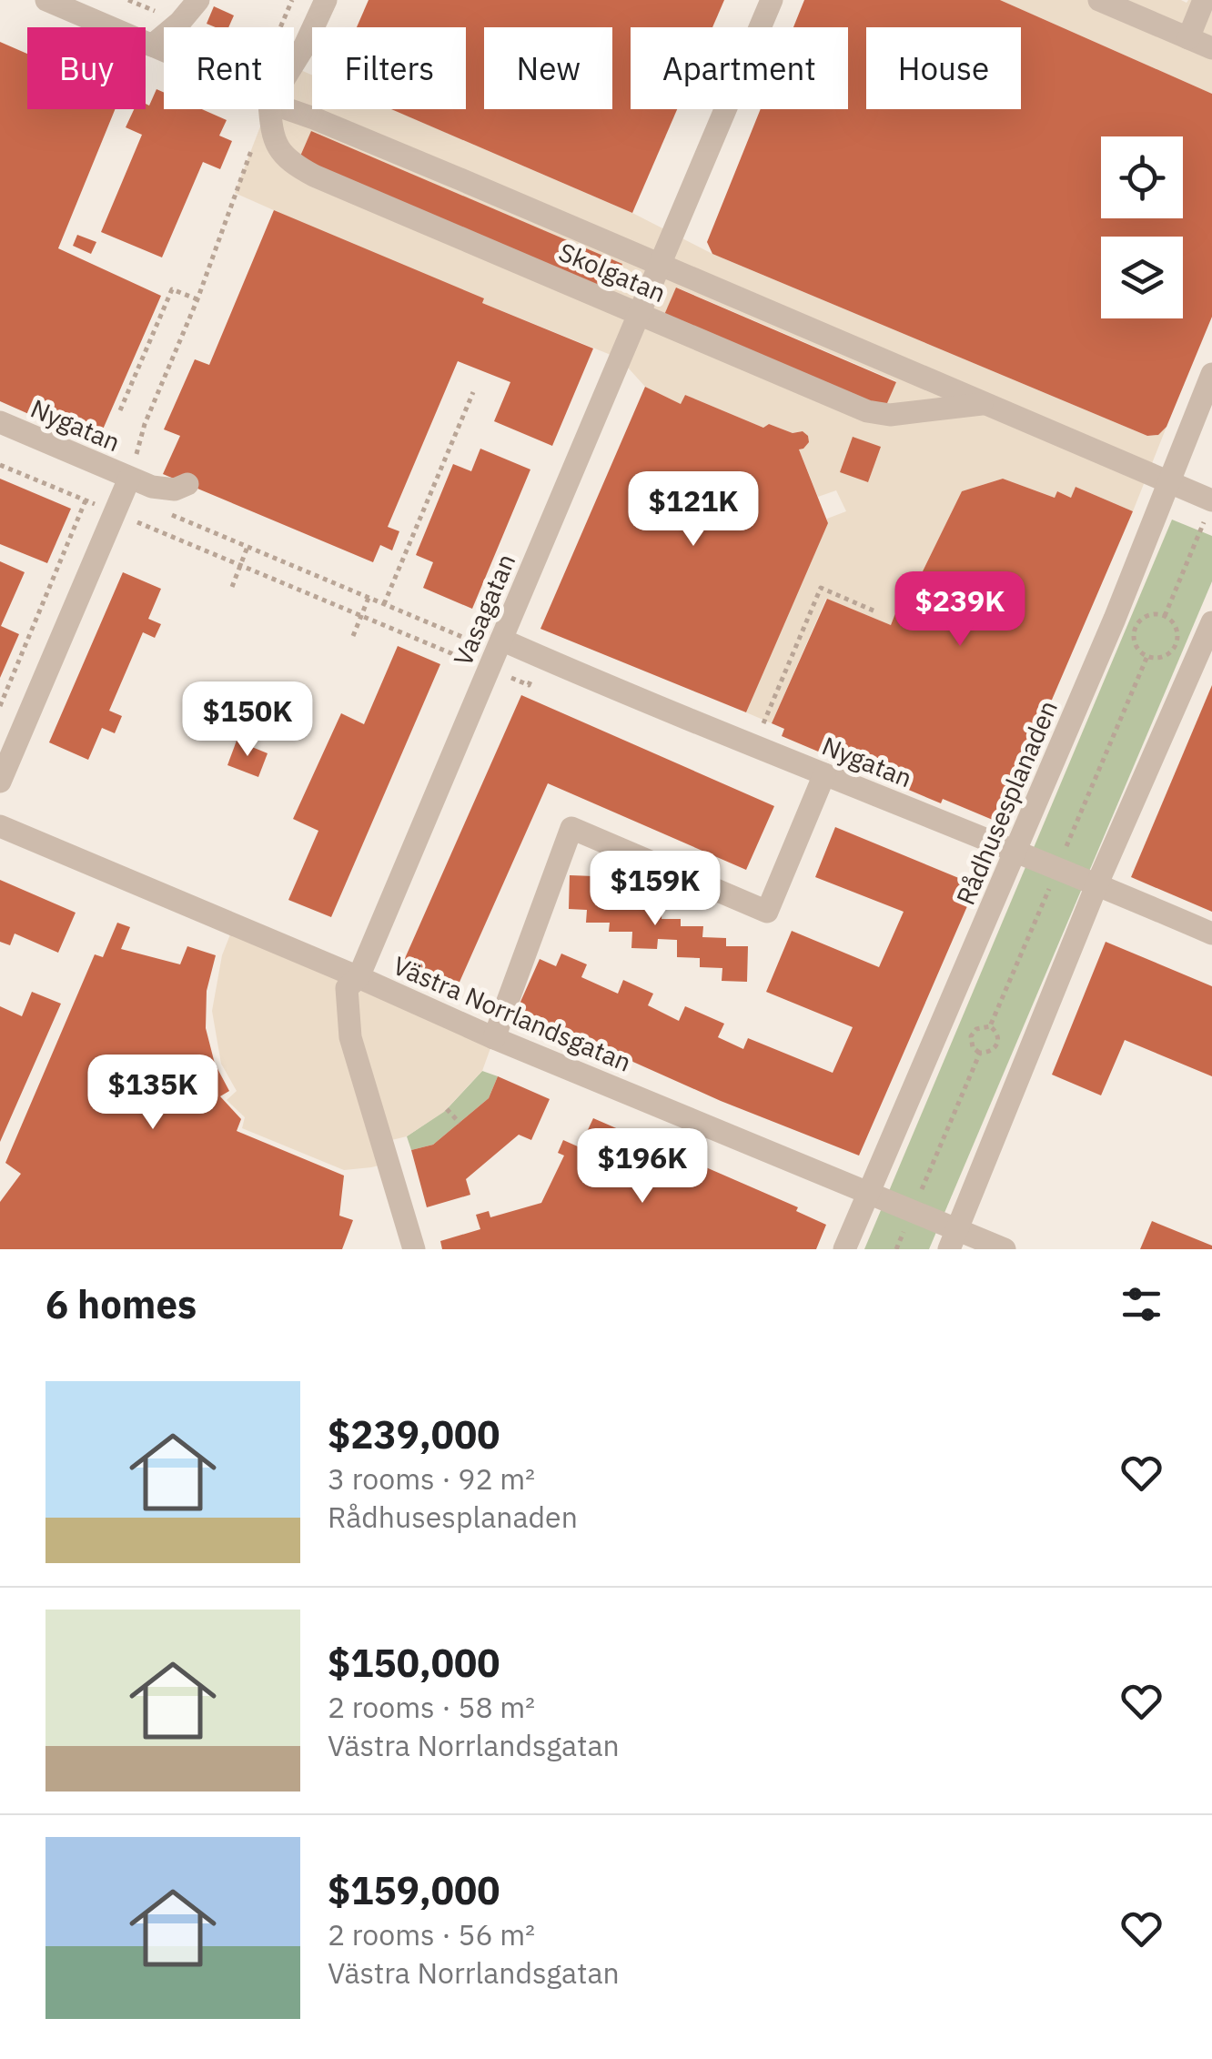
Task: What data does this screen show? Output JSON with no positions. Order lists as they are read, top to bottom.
{
  "streets": {
    "street": [
      "Skolgatan",
      "Nygatan",
      "Vasagatan",
      "Rådhusesplanaden",
      "Västra Norrlandsgatan"
    ]
  },
  "crossings": [
    ["Skolgatan", "Vasagatan"],
    ["Skolgatan", "Rådhusesplanaden"],
    ["Nygatan", "Vasagatan"],
    ["Nygatan", "Rådhusesplanaden"],
    ["Vasagatan", "Västra Norrlandsgatan"],
    ["Rådhusesplanaden", "Västra Norrlandsgatan"]
  ],
  "page": {
    "chip": [
      "Buy",
      "Rent",
      "Filters",
      "New",
      "Apartment",
      "House"
    ],
    "price": [
      "$121K",
      "$239K",
      "$150K",
      "$159K",
      "$135K",
      "$196K"
    ],
    "heading": "6 homes",
    "list": [
      {
        "name": "$239,000",
        "note": "3 rooms · 92 m² · Rådhusesplanaden"
      },
      {
        "name": "$150,000",
        "note": "2 rooms · 58 m² · Västra Norrlandsgatan"
      },
      {
        "name": "$159,000",
        "note": "2 rooms · 56 m² · Västra Norrlandsgatan"
      }
    ]
  }
}
